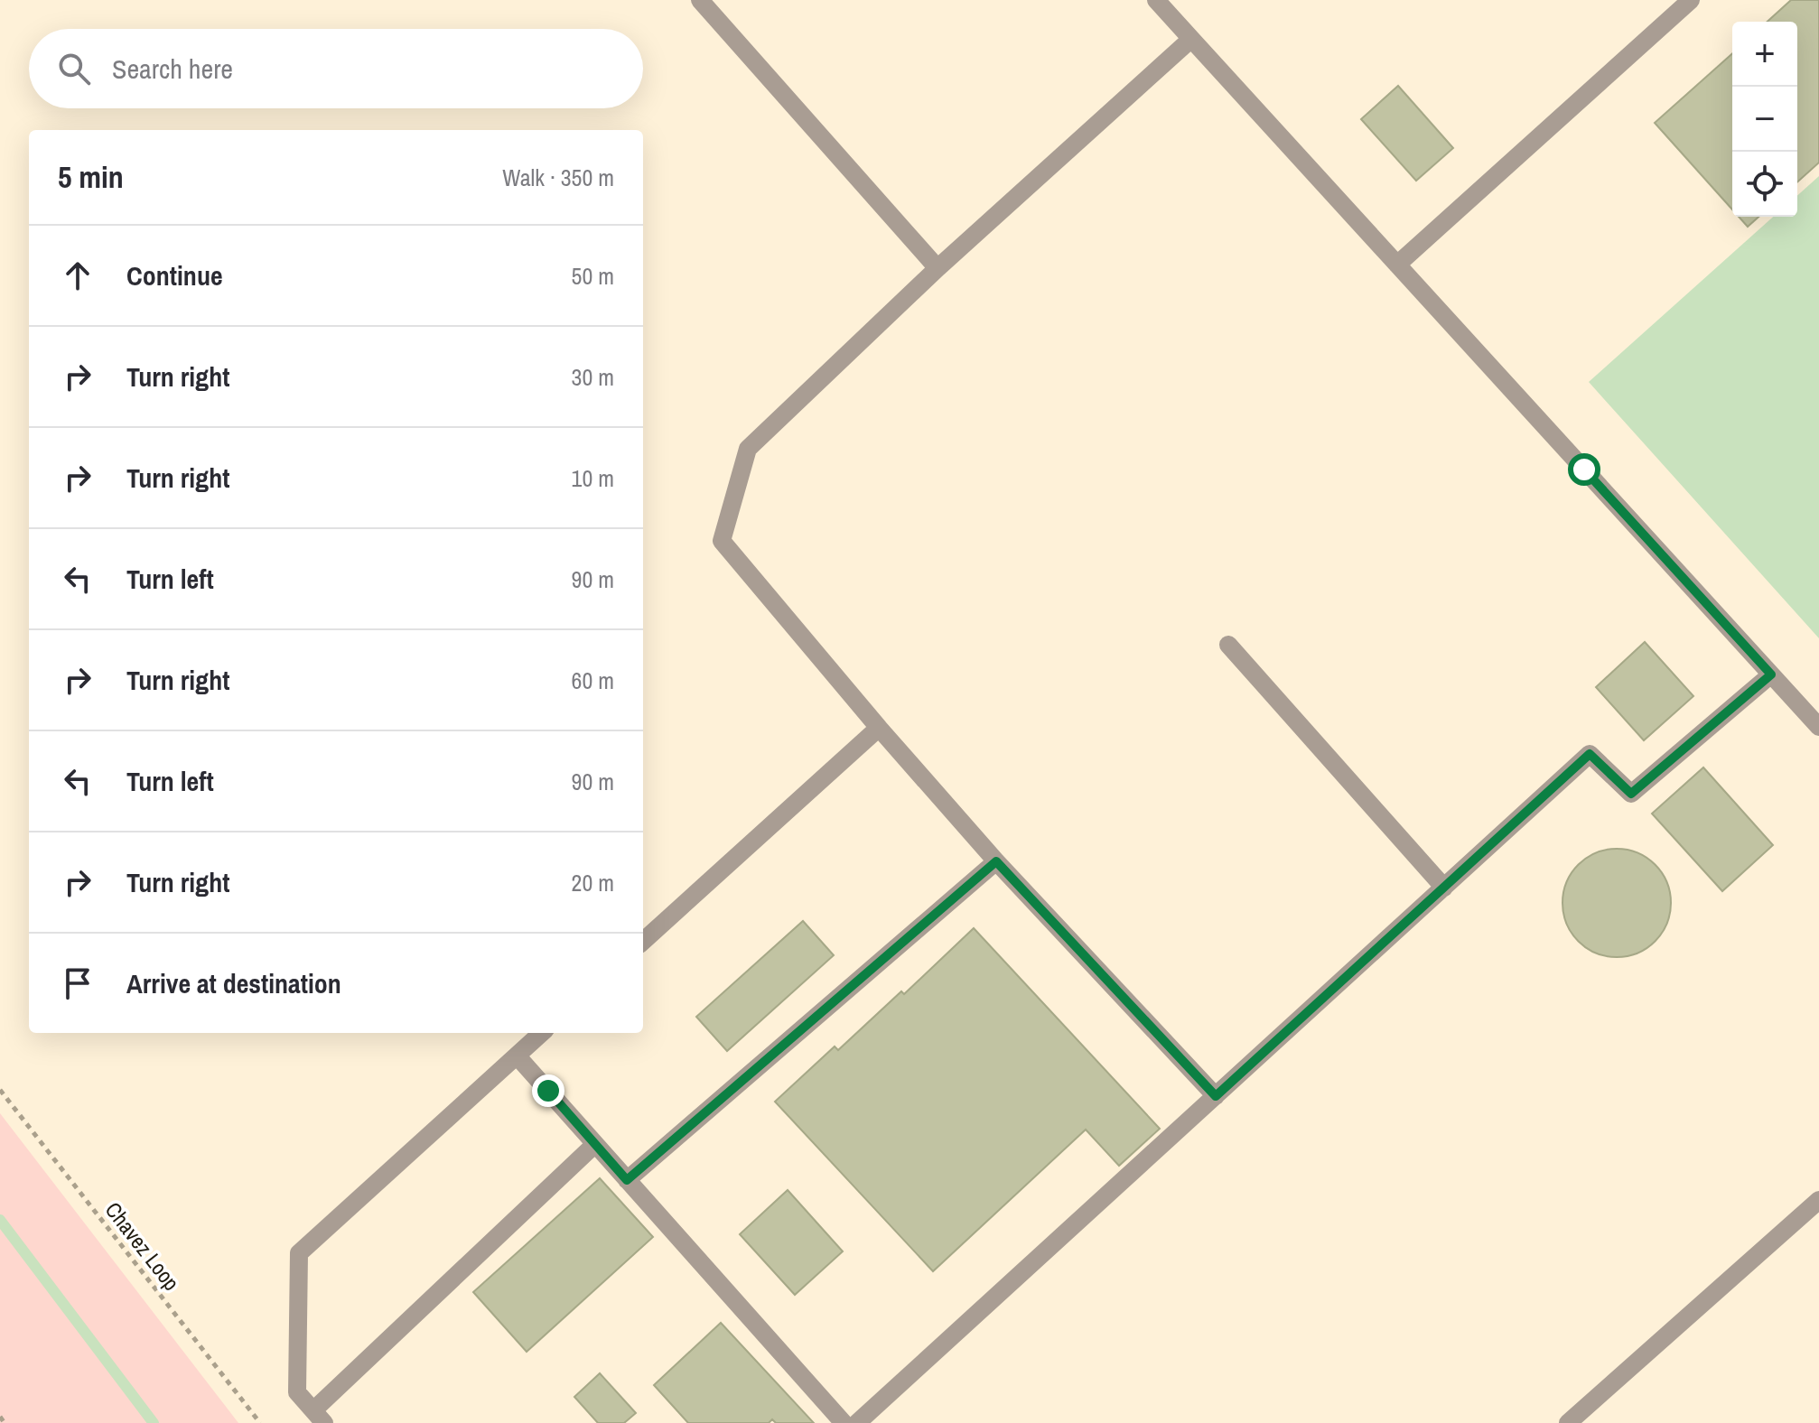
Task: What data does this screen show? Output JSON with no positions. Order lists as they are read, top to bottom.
{
  "streets": {
    "path": ["Chavez Loop"]
  },
  "page": {
    "map_buttons": ["+", "−"],
    "search": "Search here",
    "heading": ["5 min", "Walk · 350 m"],
    "list": [
      ["Continue", "50 m"],
      ["Turn right", "30 m"],
      ["Turn right", "10 m"],
      ["Turn left", "90 m"],
      ["Turn right", "60 m"],
      ["Turn left", "90 m"],
      ["Turn right", "20 m"],
      "Arrive at destination"
    ]
  }
}
